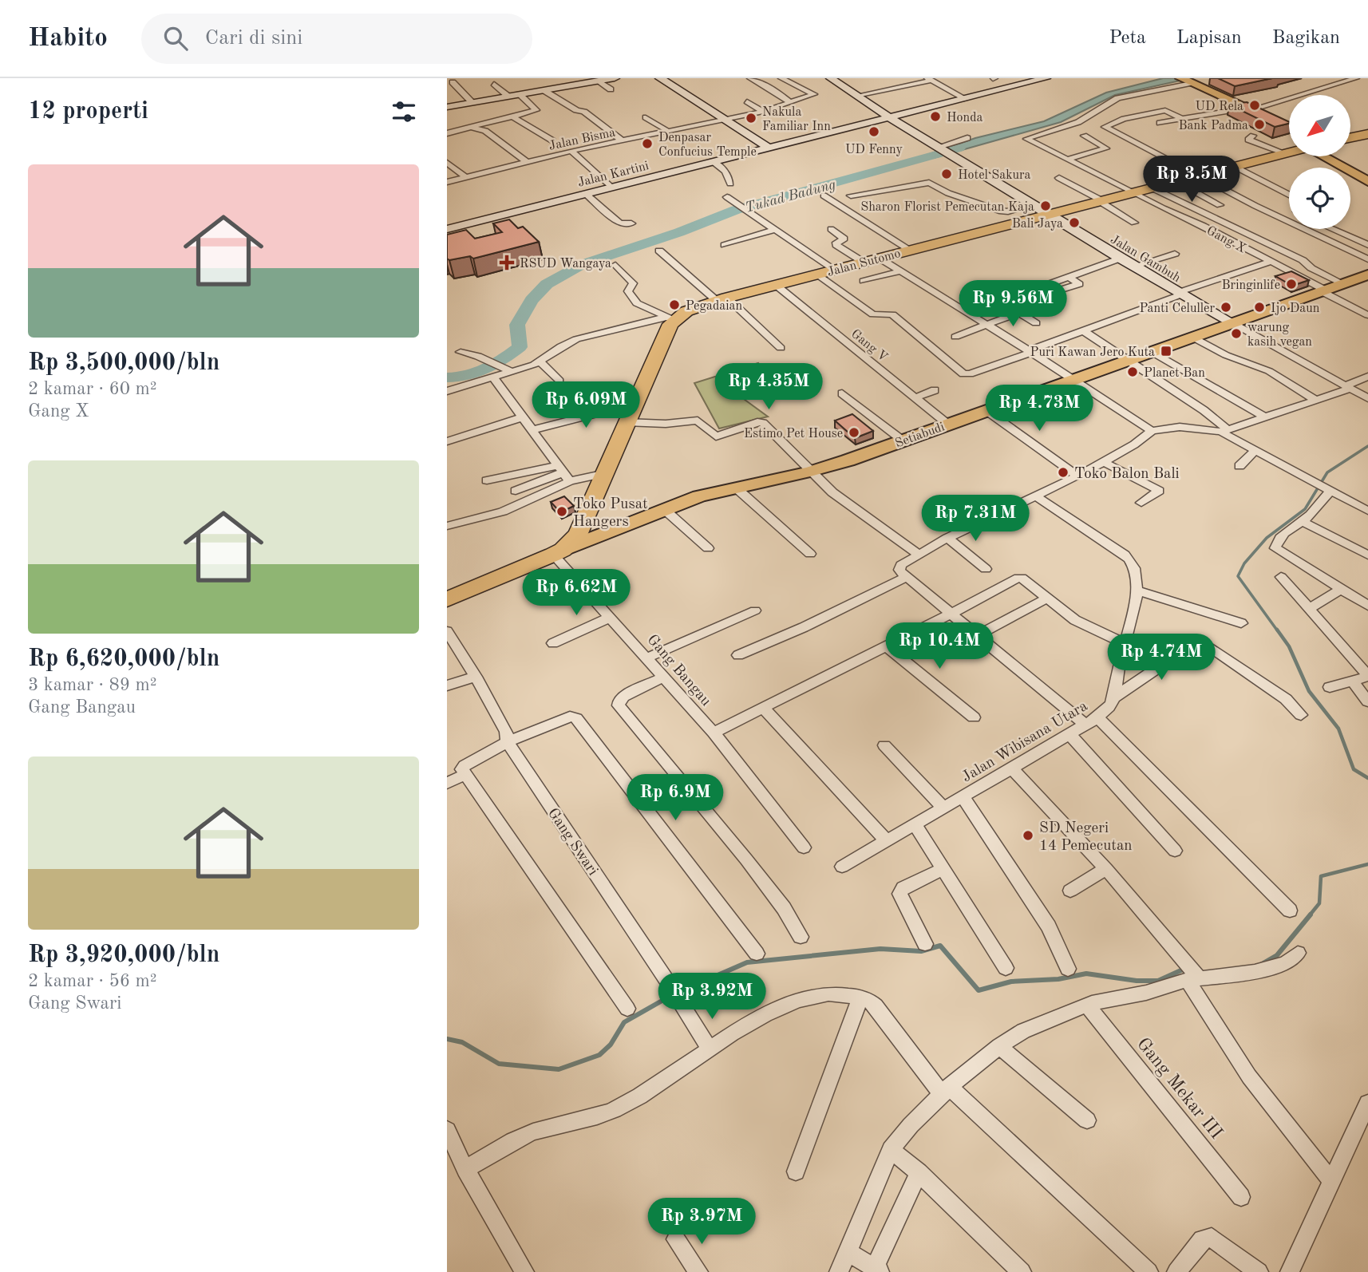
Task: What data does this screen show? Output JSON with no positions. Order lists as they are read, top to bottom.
{
  "streets": {
    "highway": ["Jalan Sutomo"],
    "main road": ["Setiabudi"],
    "street": [
      "Jalan Bisma",
      "Jalan Kartini",
      "Gang X",
      "Jalan Gambuh",
      "Gang V",
      "Gang Bangau",
      "Jalan Wibisana Utara",
      "Gang Swari",
      "Gang Mekar III"
    ]
  },
  "crossings": [
    ["Gang X", "Jalan Sutomo"],
    ["Gang X", "Setiabudi"],
    ["Jalan Gambuh", "Jalan Sutomo"],
    ["Jalan Gambuh", "Setiabudi"],
    ["Jalan Sutomo", "Gang V"],
    ["Gang V", "Setiabudi"],
    ["Setiabudi", "Gang Bangau"]
  ],
  "water": ["Tukad Badung"],
  "places": {
    "other": [
      "UD Rela",
      "Honda",
      "Nakula Familiar Inn",
      "Bank Padma",
      "UD Fenny",
      "Denpasar Confucius Temple",
      "Hotel Sakura",
      "Sharon Florist Pemecutan Kaja",
      "Bali Jaya",
      "Bringinlife",
      "Pegadaian",
      "Panti Celuller",
      "Ijo Daun",
      "warung kasih vegan",
      "Planet Ban",
      "Estimo Pet House",
      "Toko Balon Bali",
      "Toko Pusat Hangers",
      "SD Negeri 14 Pemecutan"
    ],
    "health": ["RSUD Wangaya"],
    "transit": ["Puri Kawan Jero Kuta"]
  },
  "north": "bottom left",
  "page": {
    "header": "Habito",
    "search": "Cari di sini",
    "nav": ["Peta", "Lapisan", "Bagikan"],
    "heading": "12 properti",
    "list": [
      {
        "name": "Rp 3,500,000/bln",
        "note": "2 kamar · 60 m² · Gang X"
      },
      {
        "name": "Rp 6,620,000/bln",
        "note": "3 kamar · 89 m² · Gang Bangau"
      },
      {
        "name": "Rp 3,920,000/bln",
        "note": "2 kamar · 56 m² · Gang Swari"
      }
    ],
    "price": [
      "Rp 3.5M",
      "Rp 9.56M",
      "Rp 4.35M",
      "Rp 6.09M",
      "Rp 4.73M",
      "Rp 7.31M",
      "Rp 6.62M",
      "Rp 10.4M",
      "Rp 4.74M",
      "Rp 6.9M",
      "Rp 3.92M",
      "Rp 3.97M"
    ]
  }
}
